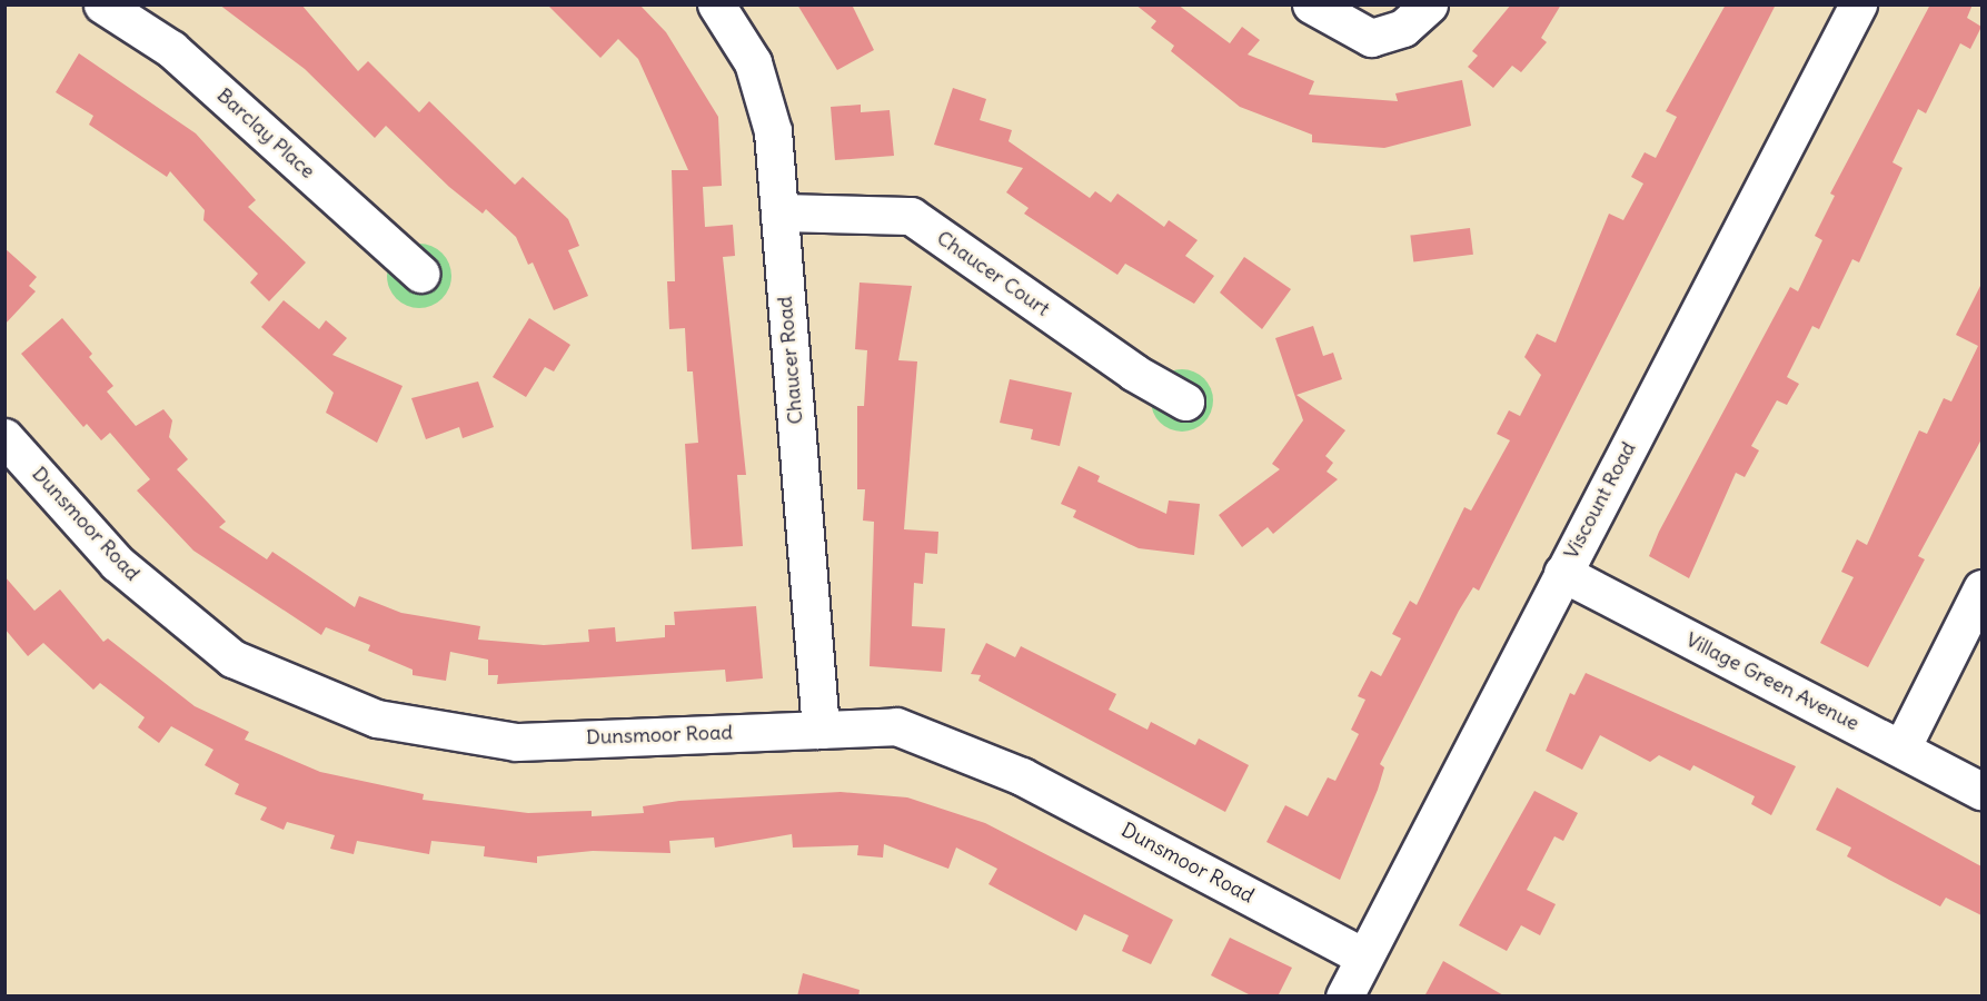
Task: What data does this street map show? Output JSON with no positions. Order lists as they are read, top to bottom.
{
  "streets": {
    "street": [
      "Barclay Place",
      "Chaucer Court",
      "Chaucer Road",
      "Viscount Road",
      "Dunsmoor Road",
      "Village Green Avenue"
    ]
  },
  "crossings": [
    ["Chaucer Court", "Chaucer Road"],
    ["Chaucer Road", "Dunsmoor Road"],
    ["Viscount Road", "Dunsmoor Road"],
    ["Viscount Road", "Village Green Avenue"]
  ]
}
